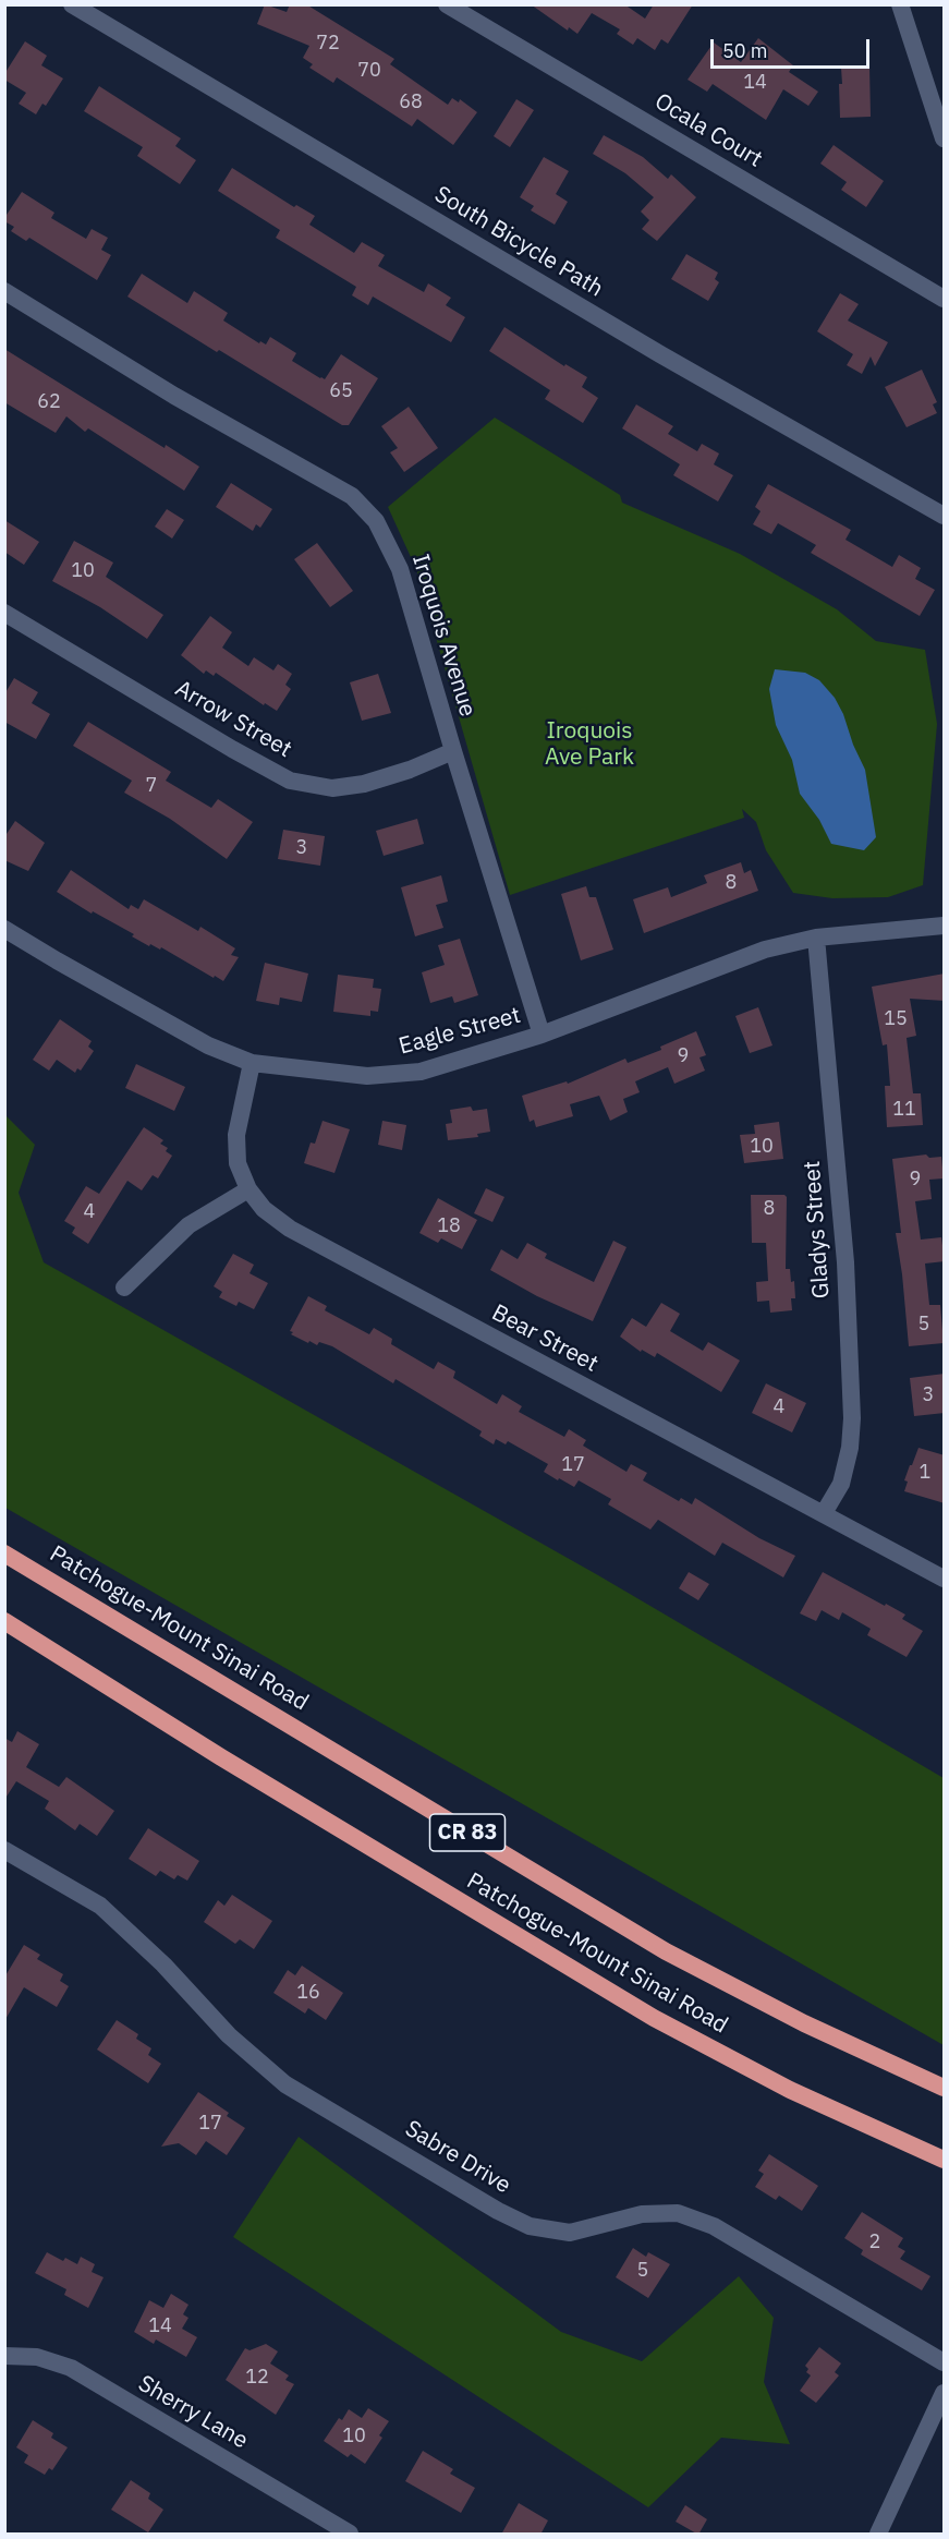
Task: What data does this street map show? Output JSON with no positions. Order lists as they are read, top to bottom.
{
  "streets": {
    "highway": ["Patchogue-Mount Sinai Road", "CR 83"],
    "street": [
      "Ocala Court",
      "South Bicycle Path",
      "Iroquois Avenue",
      "Arrow Street",
      "Eagle Street",
      "Gladys Street",
      "Bear Street",
      "Sabre Drive",
      "Sherry Lane"
    ]
  },
  "crossings": [
    ["Iroquois Avenue", "Arrow Street"],
    ["Iroquois Avenue", "Eagle Street"],
    ["Eagle Street", "Gladys Street"],
    ["Eagle Street", "Bear Street"],
    ["Gladys Street", "Bear Street"]
  ],
  "parks": ["Iroquois Ave Park"],
  "house_numbers": [
    "72",
    "70",
    "14",
    "68",
    "65",
    "62",
    "10",
    "7",
    "3",
    "8",
    "15",
    "9",
    "11",
    "10",
    "9",
    "8",
    "4",
    "18",
    "5",
    "3",
    "4",
    "17",
    "1",
    "16",
    "17",
    "2",
    "5",
    "14",
    "12",
    "10"
  ],
  "scale_bar": "50 m"
}
